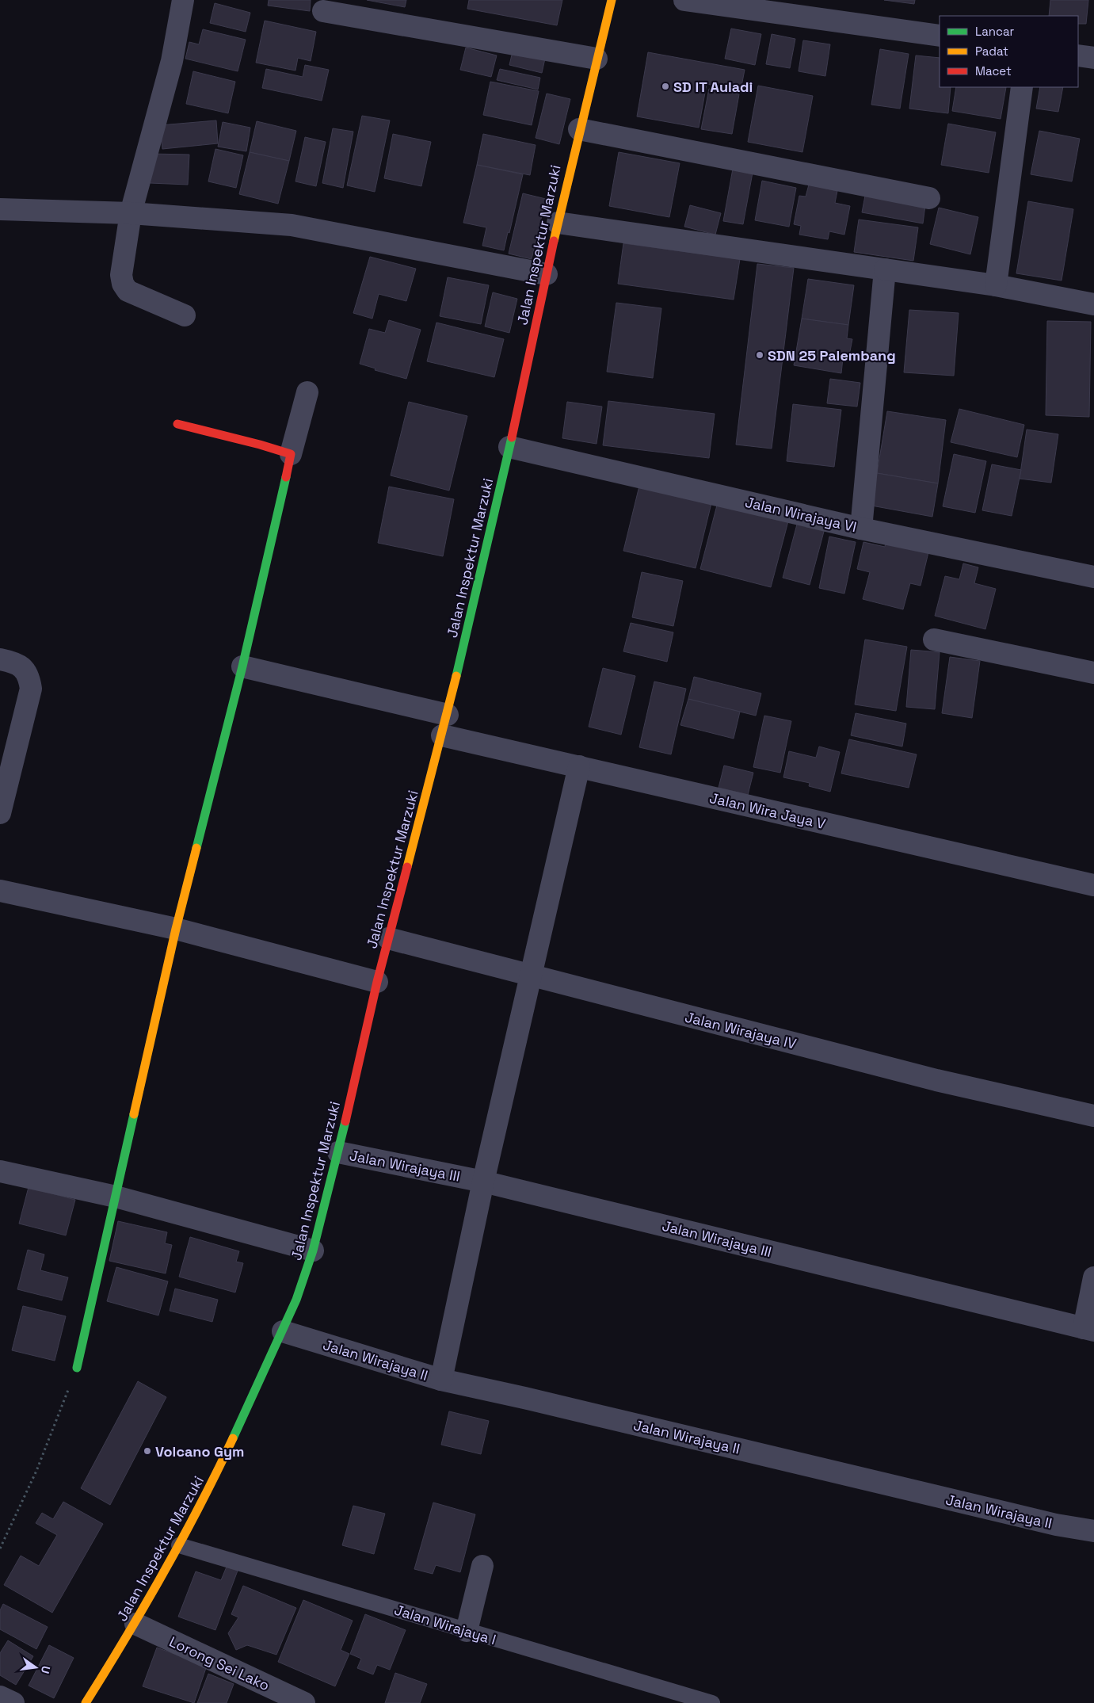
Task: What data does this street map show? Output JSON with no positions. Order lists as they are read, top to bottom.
{
  "streets": {
    "street": [
      "Jalan Inspektur Marzuki",
      "Jalan Wirajaya VI",
      "Jalan Wira Jaya V",
      "Jalan Wirajaya IV",
      "Jalan Wirajaya III",
      "Jalan Wirajaya II",
      "Lorong Sei Lako"
    ],
    "lane": ["Jalan Wirajaya I"]
  },
  "crossings": [
    ["Jalan Inspektur Marzuki", "Jalan Wirajaya VI"],
    ["Jalan Inspektur Marzuki", "Jalan Wira Jaya V"],
    ["Jalan Inspektur Marzuki", "Jalan Wirajaya IV"],
    ["Jalan Inspektur Marzuki", "Jalan Wirajaya III"],
    ["Jalan Inspektur Marzuki", "Jalan Wirajaya II"],
    ["Jalan Inspektur Marzuki", "Jalan Wirajaya I"],
    ["Jalan Inspektur Marzuki", "Lorong Sei Lako"]
  ],
  "places": ["SD IT Auladi", "SDN 25 Palembang", "Volcano Gym"],
  "legend": ["Lancar", "Padat", "Macet"],
  "north": "right"
}
